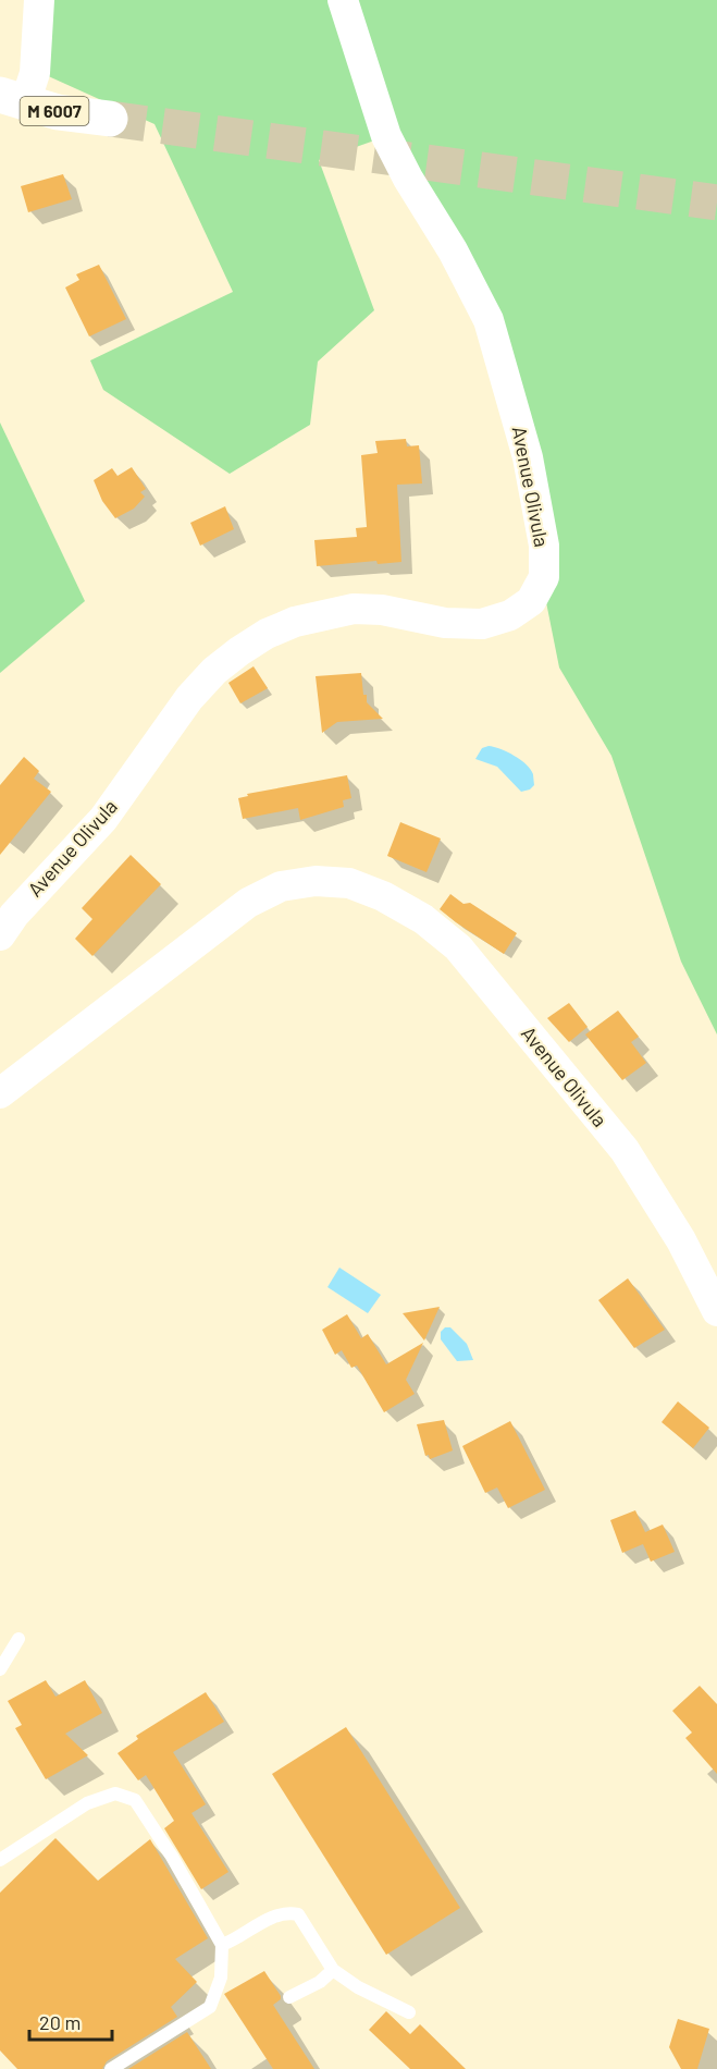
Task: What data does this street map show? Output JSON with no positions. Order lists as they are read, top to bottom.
{
  "streets": {
    "main road": ["M 6007"],
    "street": ["Avenue Olivula"]
  },
  "scale_bar": "20 m"
}
